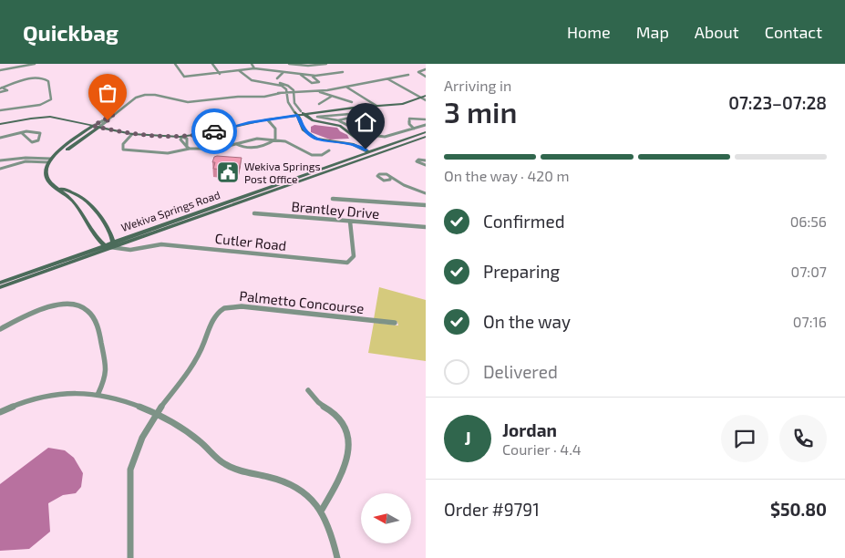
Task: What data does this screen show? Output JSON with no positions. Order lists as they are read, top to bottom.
{
  "streets": {
    "street": [
      "Brantley Drive",
      "Wekiva Springs Road",
      "Cutler Road",
      "Palmetto Concourse"
    ]
  },
  "crossings": [
    ["Brantley Drive", "Cutler Road"],
    ["Wekiva Springs Road", "Cutler Road"]
  ],
  "places": {
    "public building": ["Wekiva Springs Post Office"]
  },
  "north": "left",
  "page": {
    "header": "Quickbag",
    "nav": [
      "Home",
      "Map",
      "About",
      "Contact"
    ],
    "heading": ["3 min", "Arriving in", "07:23–07:28"],
    "panel": [
      "Jordan",
      "Courier · 4.4",
      "Order #9791",
      "$50.80"
    ],
    "bar": "On the way · 420 m",
    "list": [
      ["Confirmed", "06:56"],
      ["Preparing", "07:07"],
      ["On the way", "07:16"],
      "Delivered"
    ],
    "round": "J"
  }
}
